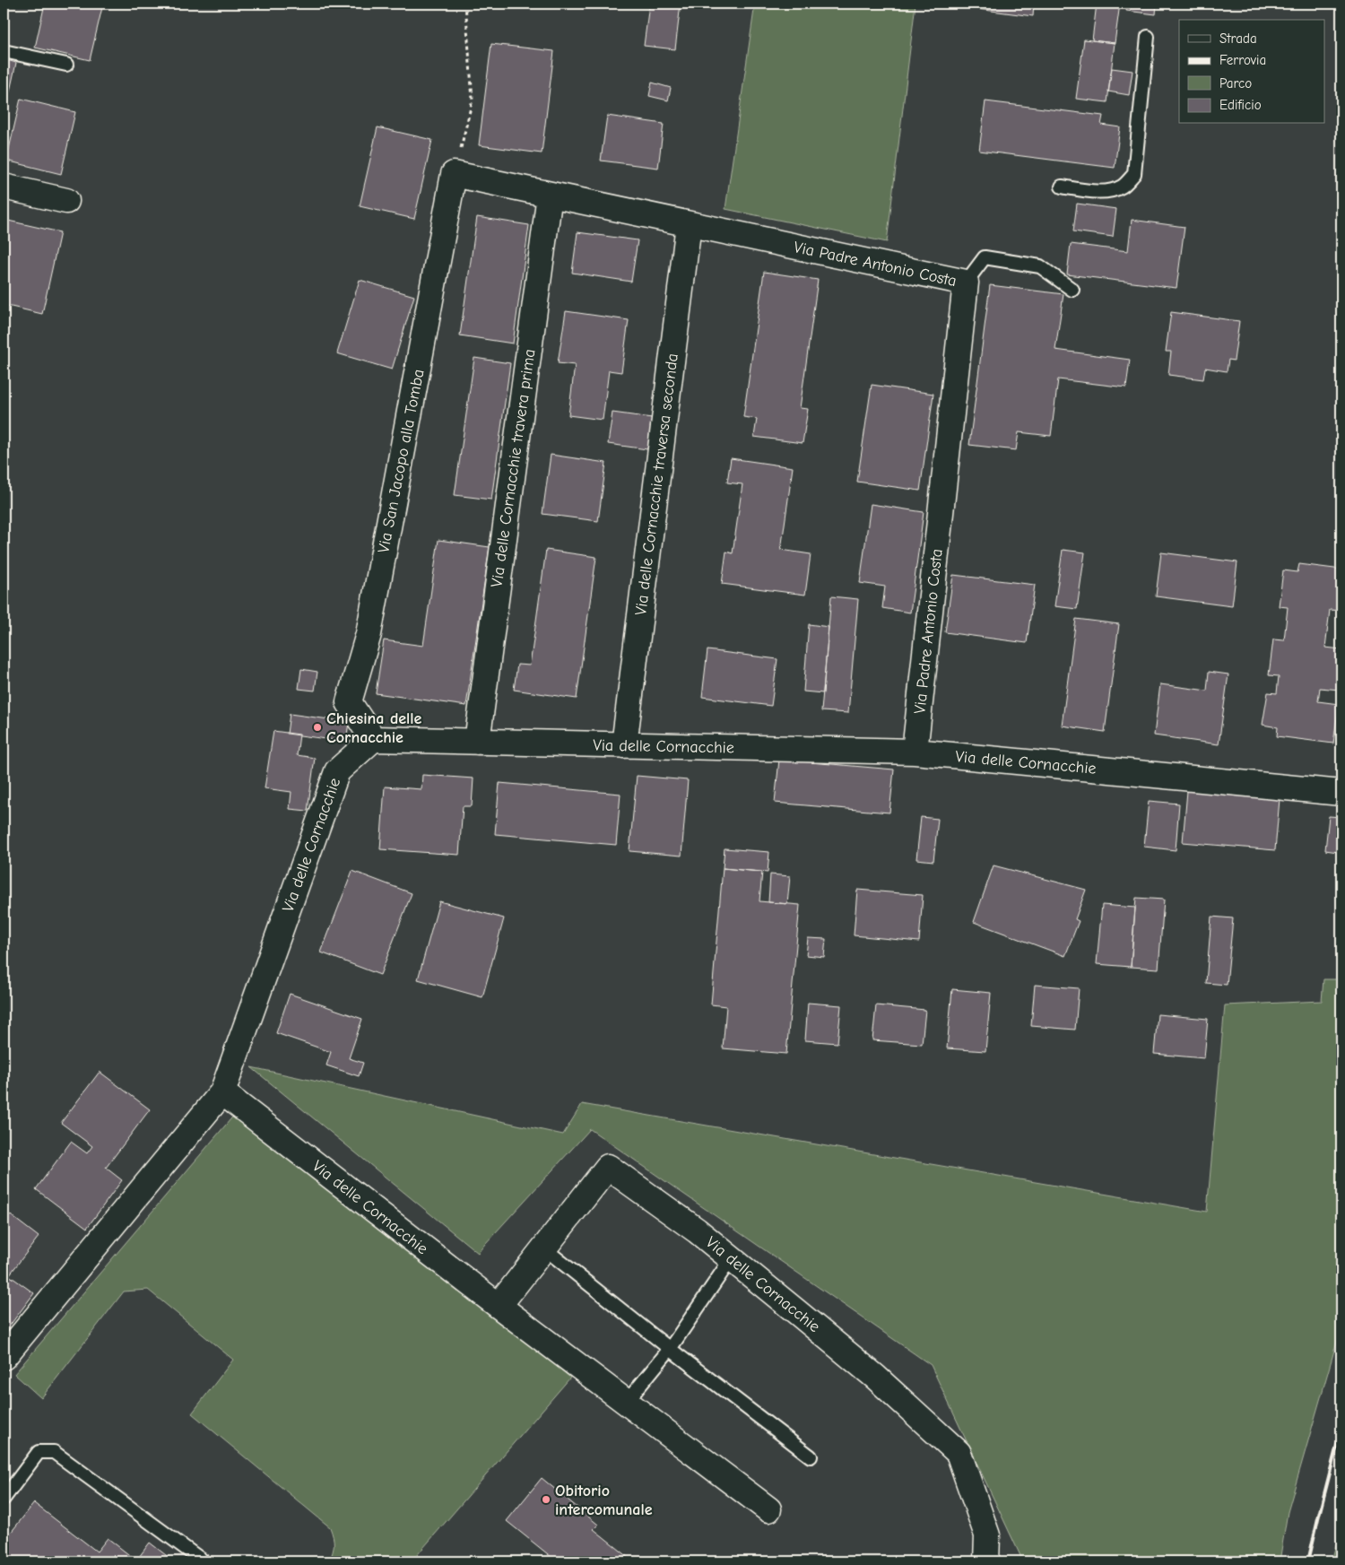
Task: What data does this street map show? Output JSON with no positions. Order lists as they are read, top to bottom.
{
  "streets": {
    "street": [
      "Via Padre Antonio Costa",
      "Via San Jacopo alla Tomba",
      "Via delle Cornacchie travera prima",
      "Via delle Cornacchie traversa seconda",
      "Via delle Cornacchie"
    ]
  },
  "crossings": [
    ["Via Padre Antonio Costa", "Via San Jacopo alla Tomba"],
    ["Via Padre Antonio Costa", "Via delle Cornacchie travera prima"],
    ["Via Padre Antonio Costa", "Via delle Cornacchie traversa seconda"],
    ["Via Padre Antonio Costa", "Via delle Cornacchie"],
    ["Via San Jacopo alla Tomba", "Via delle Cornacchie"],
    ["Via delle Cornacchie travera prima", "Via delle Cornacchie"],
    ["Via delle Cornacchie traversa seconda", "Via delle Cornacchie"]
  ],
  "places": ["Chiesina delle Cornacchie", "Obitorio intercomunale"],
  "legend": [
    "Strada",
    "Ferrovia",
    "Parco",
    "Edificio"
  ]
}
